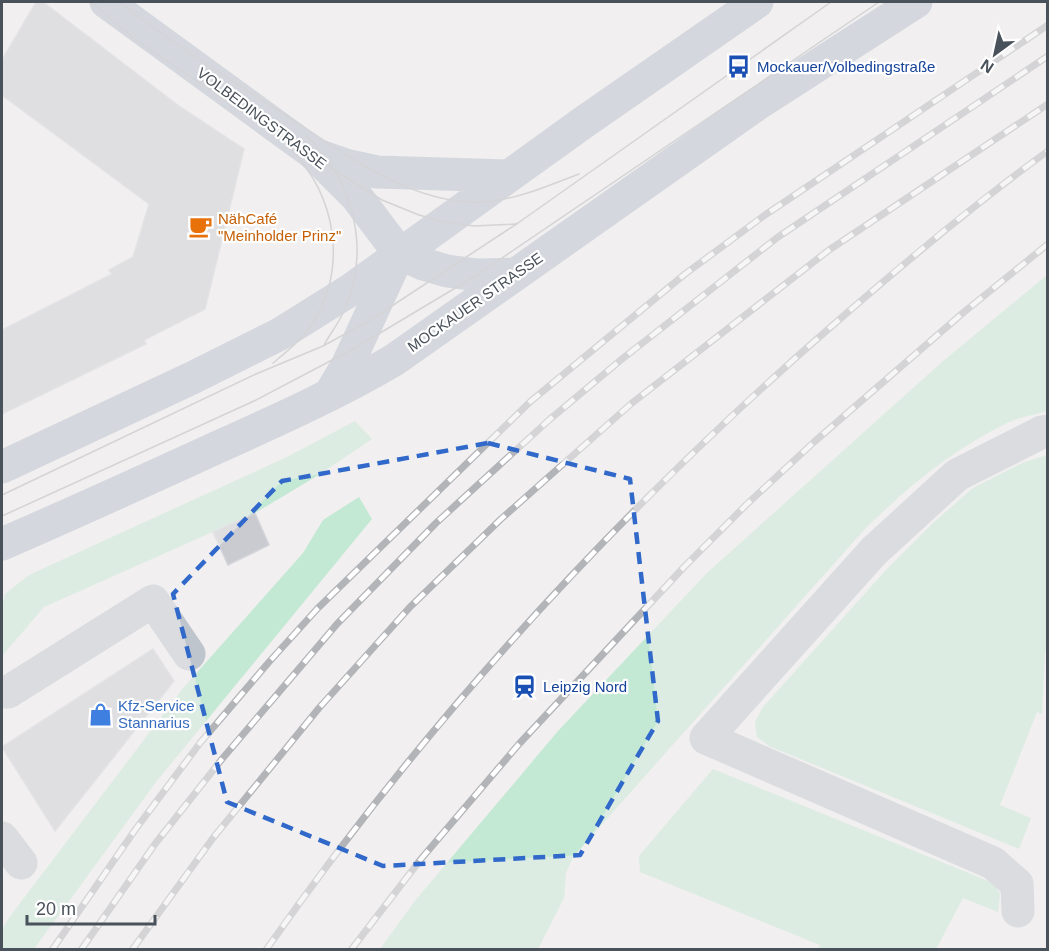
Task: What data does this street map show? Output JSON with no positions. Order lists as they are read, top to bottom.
{
  "streets": {
    "main road": ["VOLBEDINGSTRASSE", "MOCKAUER STRASSE"]
  },
  "crossings": [
    ["VOLBEDINGSTRASSE", "MOCKAUER STRASSE"]
  ],
  "places": {
    "bus stop": ["Mockauer/Volbedingstraße"],
    "cafe": ["NähCafé \"Meinholder Prinz\""],
    "station": ["Leipzig Nord"],
    "shop": ["Kfz-Service Stannarius"]
  },
  "scale_bar": "20 m",
  "north": "bottom left"
}
